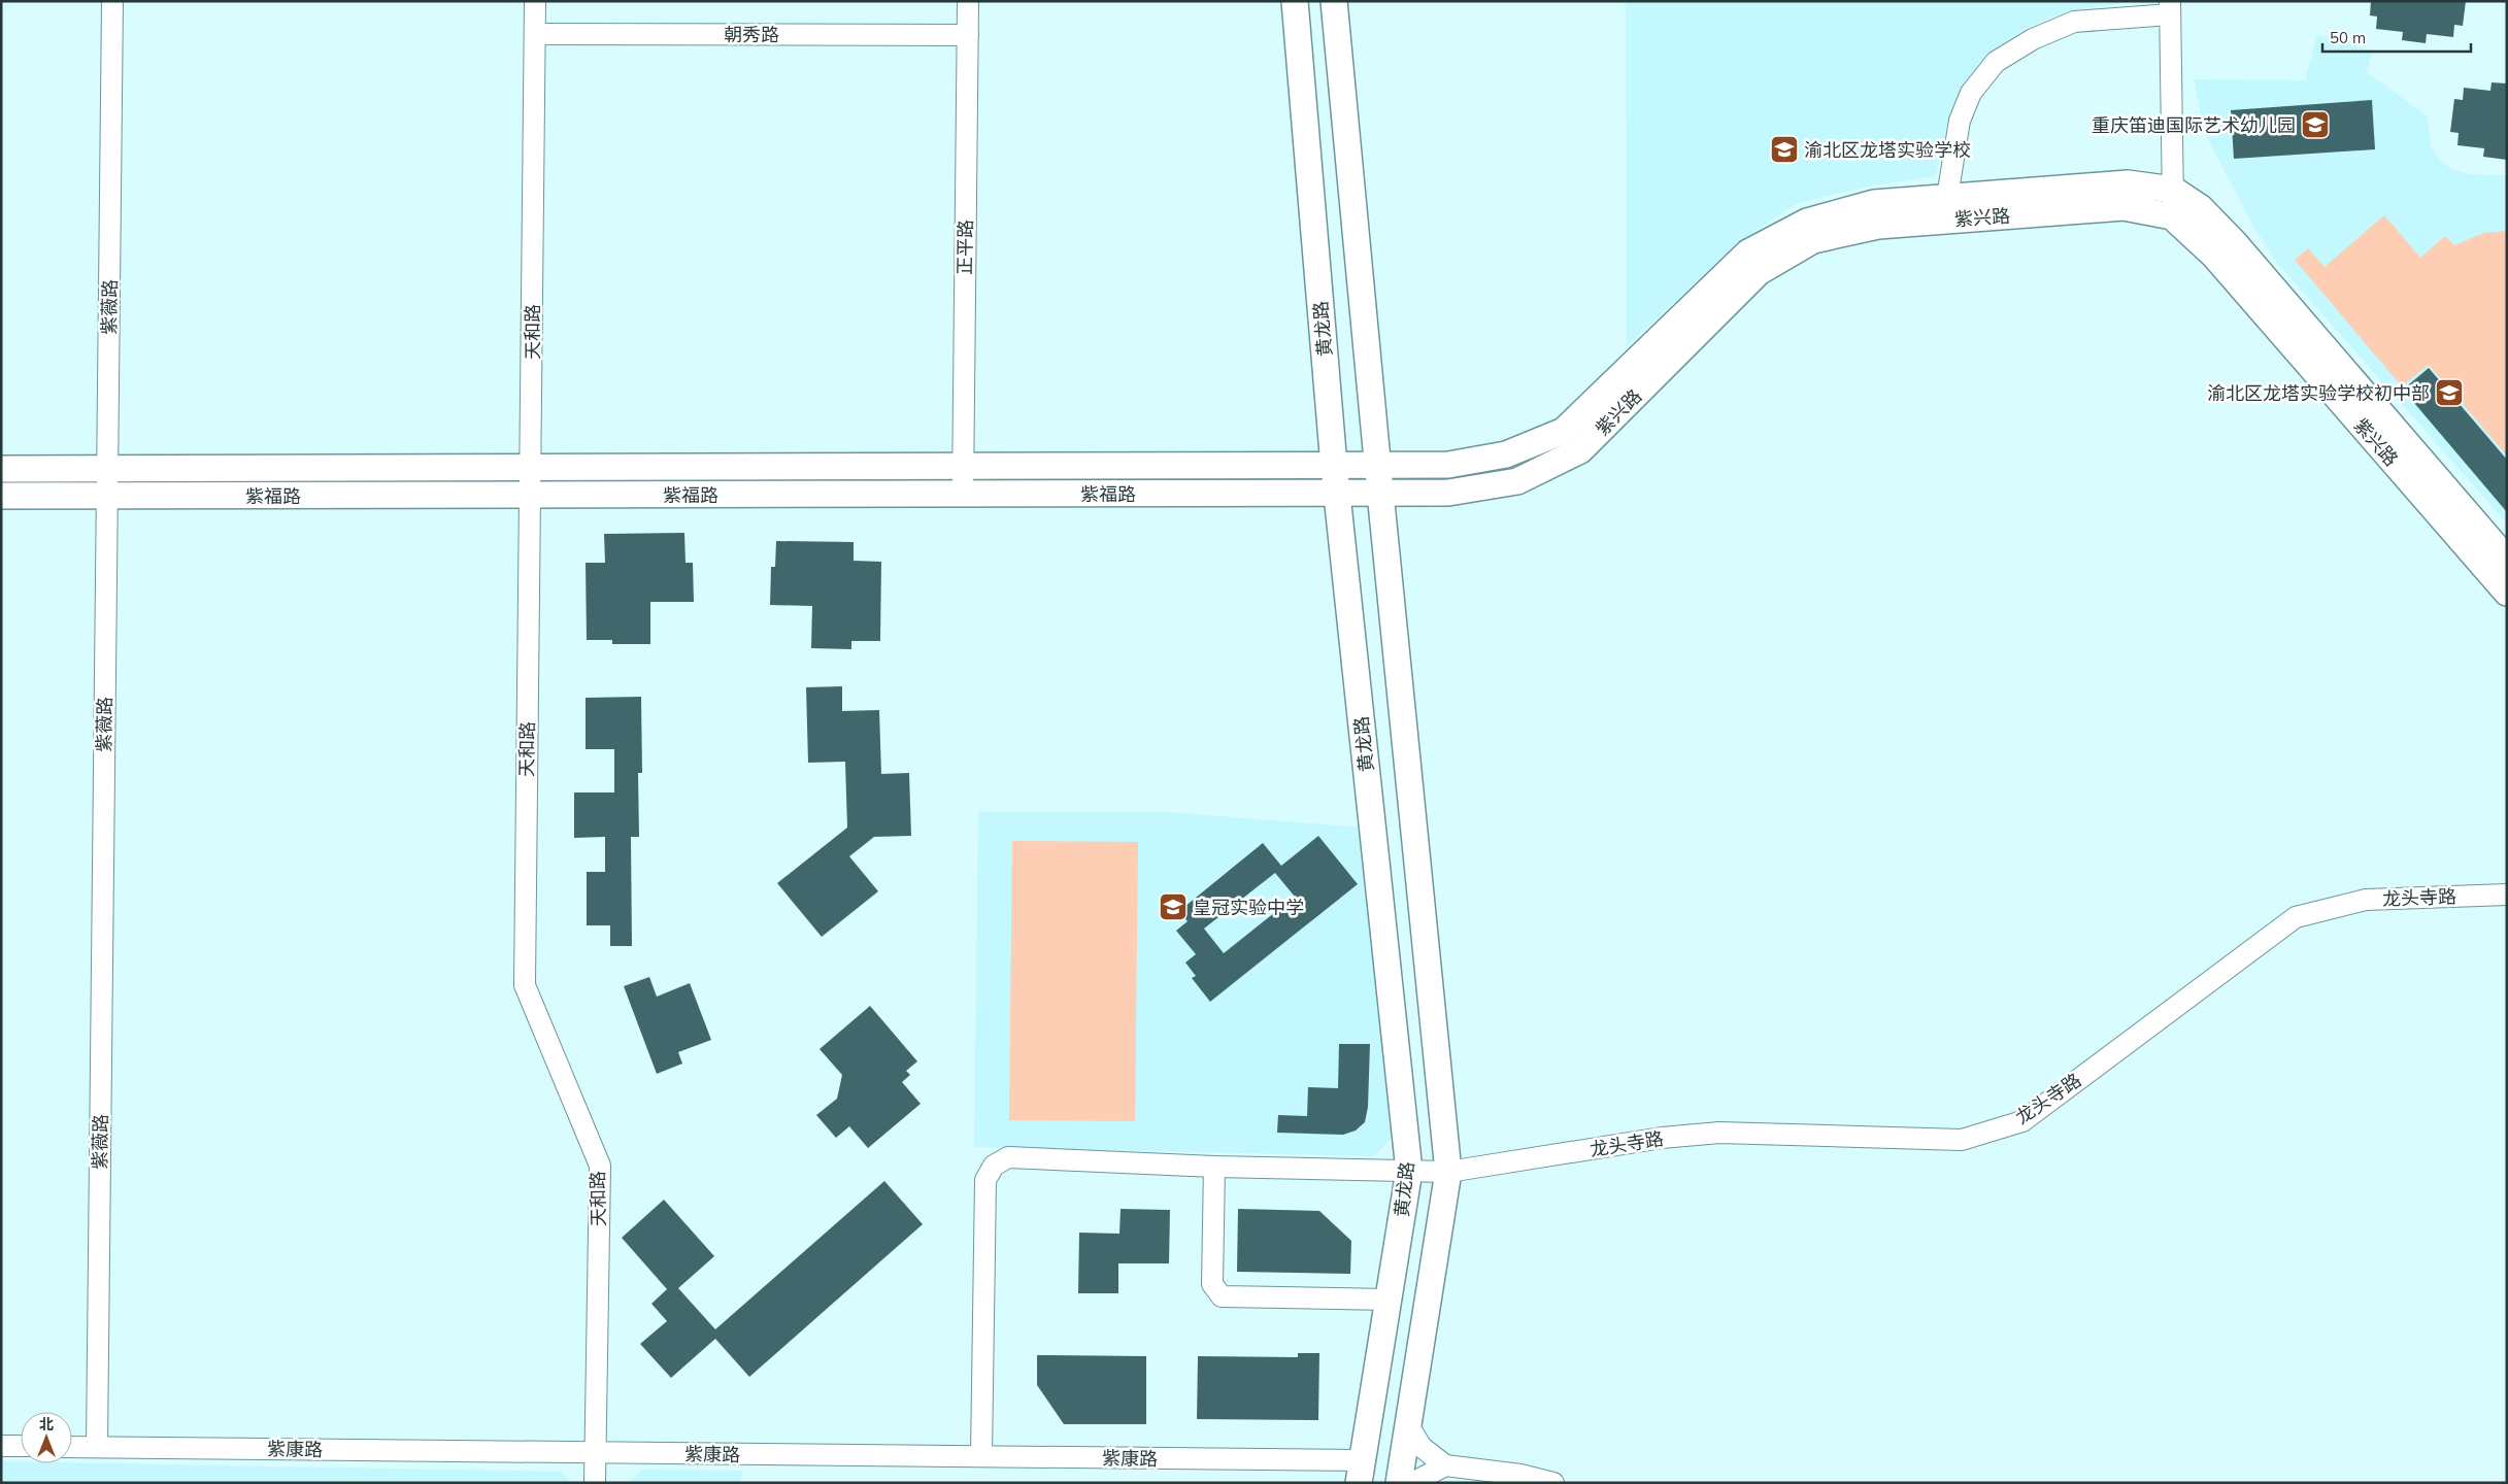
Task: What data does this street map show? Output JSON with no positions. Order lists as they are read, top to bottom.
{
  "streets": {
    "main road": ["紫兴路", "黄龙路", "紫福路"],
    "street": [
      "朝秀路",
      "正平路",
      "紫薇路",
      "天和路",
      "龙头寺路",
      "紫康路"
    ]
  },
  "crossings": [
    ["朝秀路", "正平路"],
    ["朝秀路", "天和路"],
    ["紫兴路", "紫福路"],
    ["正平路", "紫福路"],
    ["紫薇路", "紫福路"],
    ["紫薇路", "紫康路"],
    ["黄龙路", "紫福路"],
    ["黄龙路", "龙头寺路"],
    ["黄龙路", "紫康路"],
    ["天和路", "紫福路"],
    ["天和路", "紫康路"],
    ["龙头寺路", "紫康路"]
  ],
  "places": {
    "school or university": [
      "重庆笛迪国际艺术幼儿园",
      "渝北区龙塔实验学校",
      "渝北区龙塔实验学校初中部",
      "皇冠实验中学"
    ]
  },
  "scale_bar": "50 m",
  "north": "top"
}
